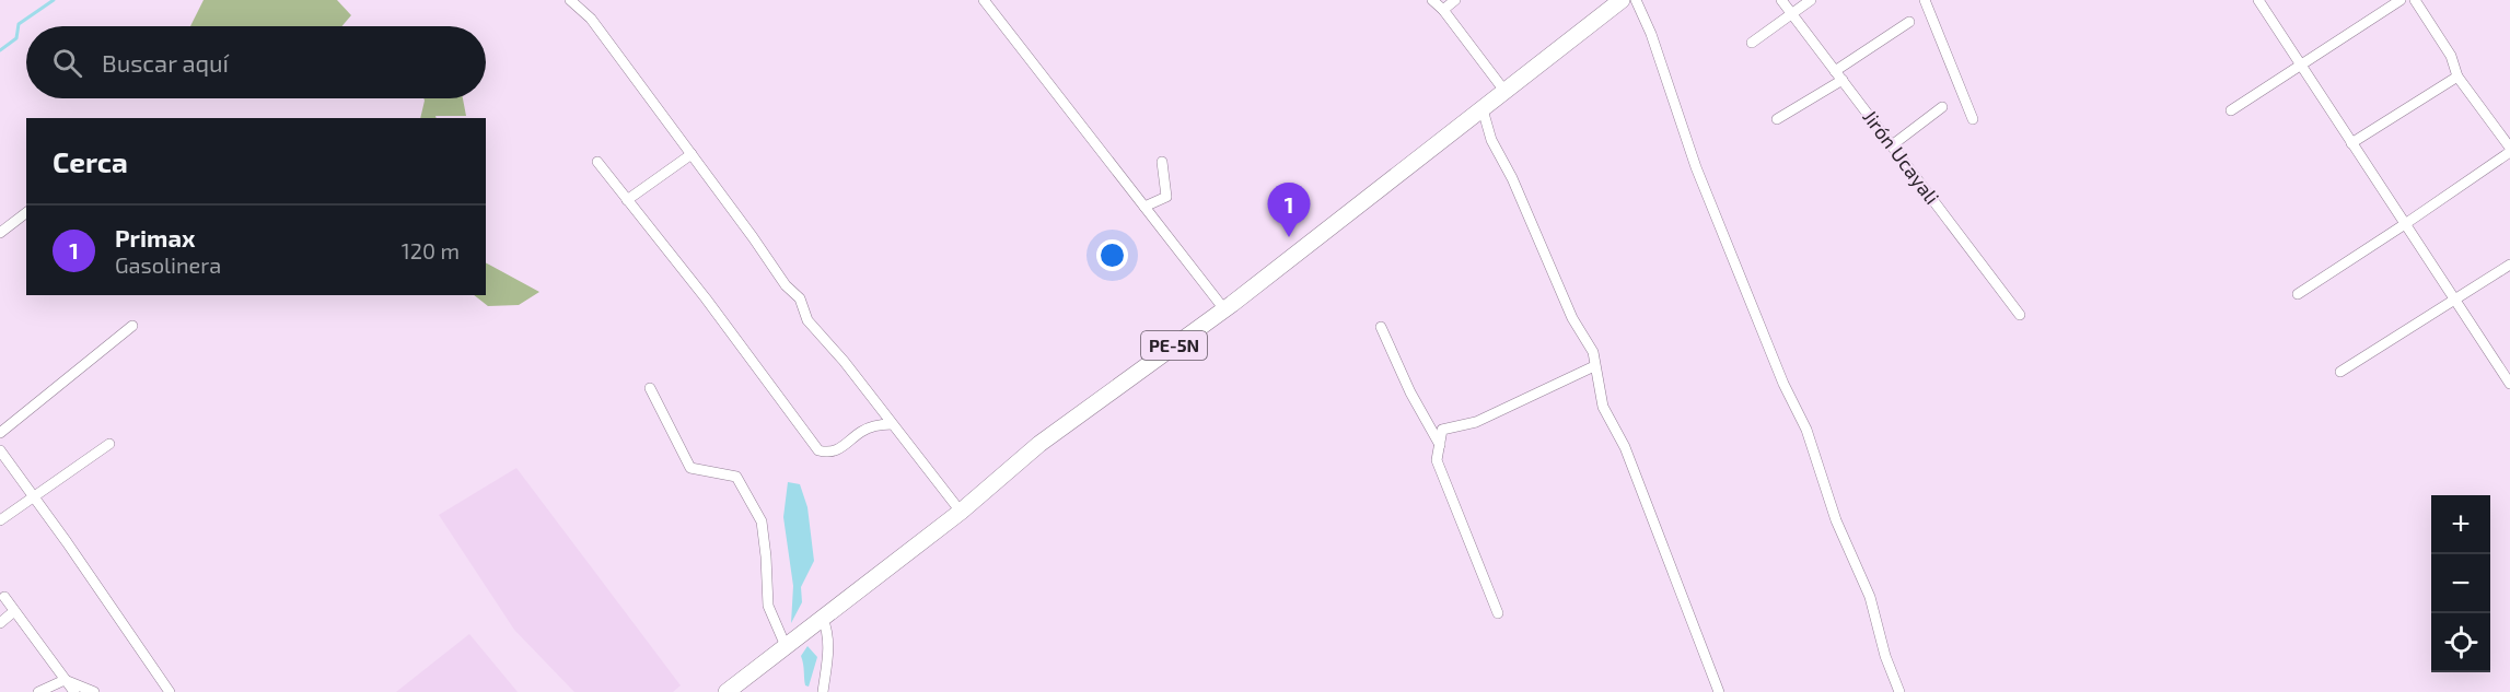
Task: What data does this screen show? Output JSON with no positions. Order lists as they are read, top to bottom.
{
  "streets": {
    "highway": ["PE-5N"],
    "street": ["Jirón Ucayali"]
  },
  "page": {
    "search": "Buscar aquí",
    "heading": "Cerca",
    "pins": "1",
    "list": [
      {
        "mark": "1",
        "name": "Primax",
        "note": "Gasolinera",
        "value": "120 m"
      }
    ],
    "map_buttons": ["+", "−"]
  }
}
